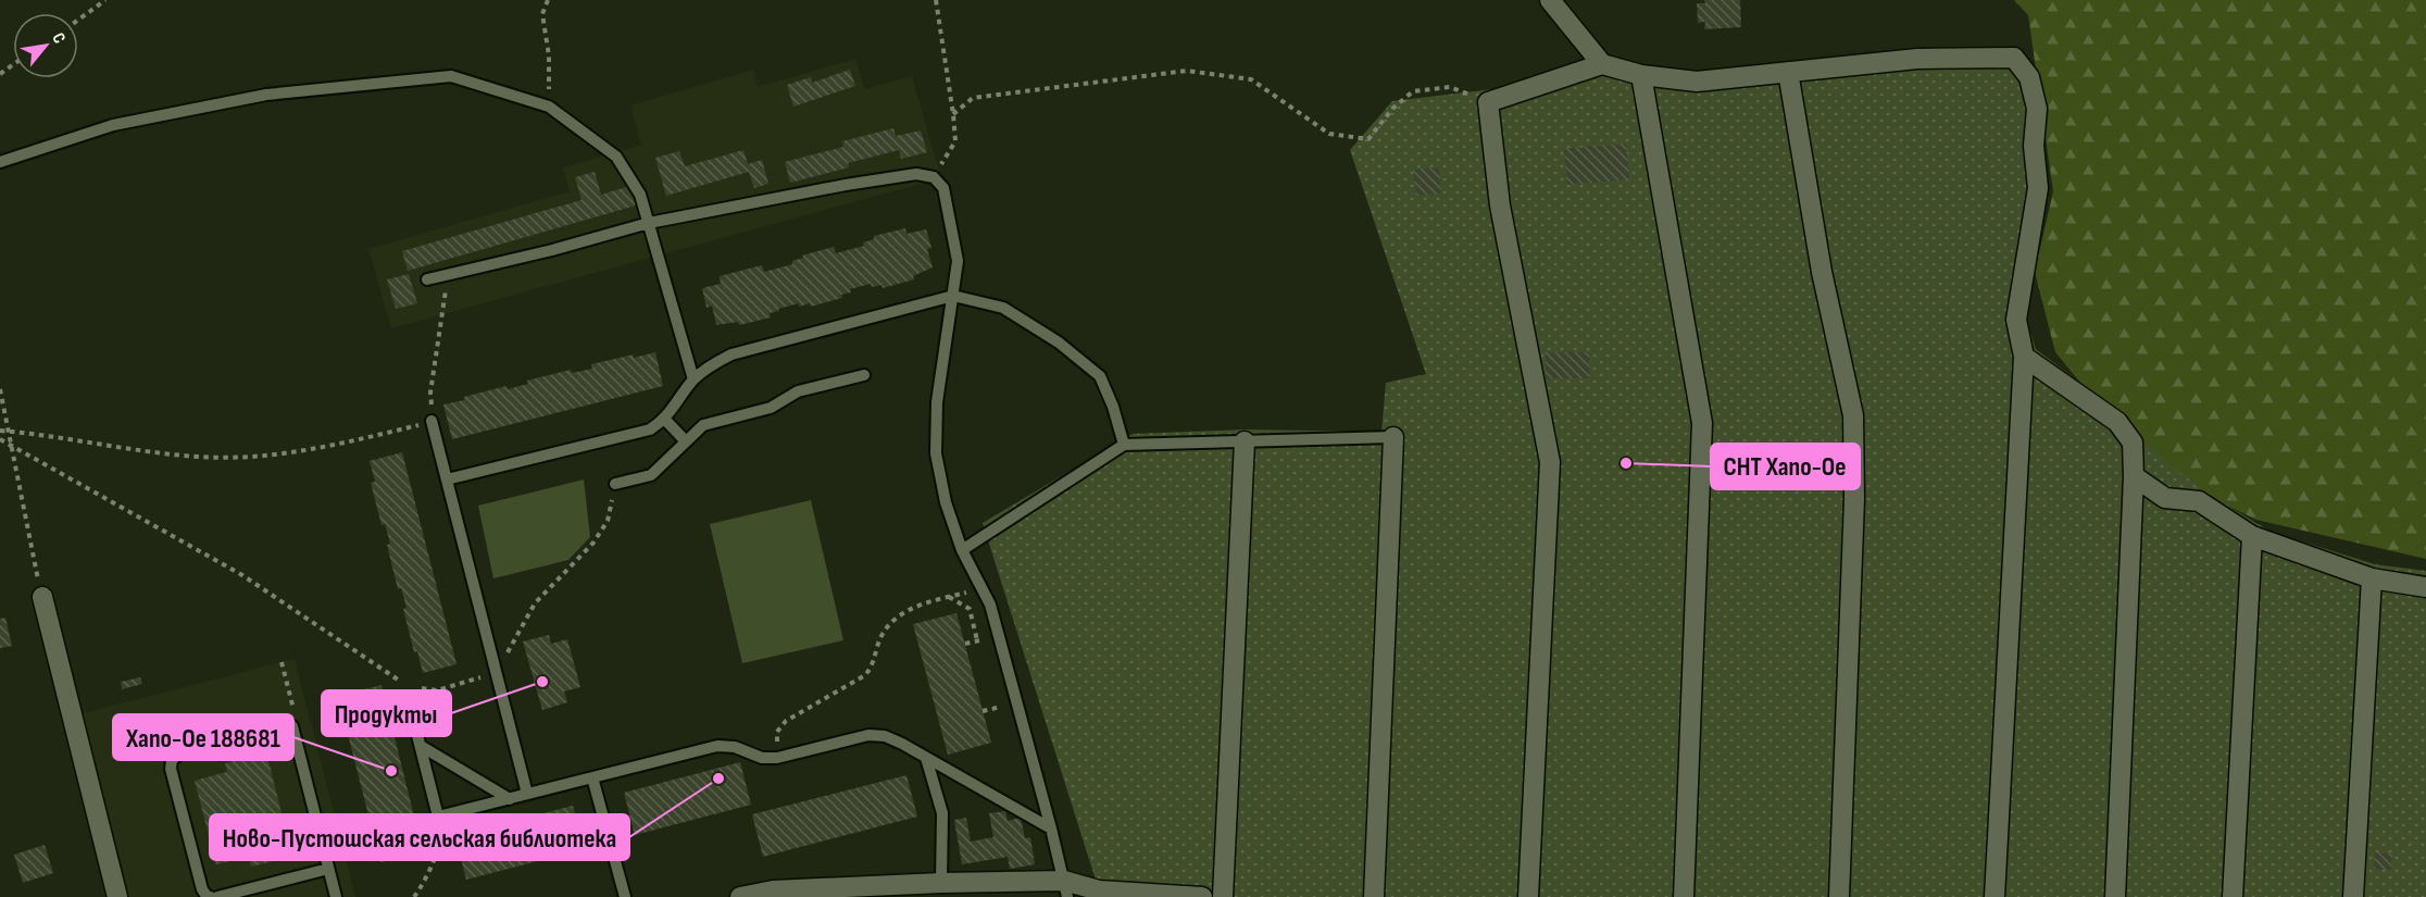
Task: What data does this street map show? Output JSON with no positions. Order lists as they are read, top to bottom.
{
  "places": [
    "СНТ Хапо-Ое",
    "Продукты",
    "Хапо-Ое 188681",
    "Ново-Пустошская сельская библиотека"
  ],
  "north": "top right"
}
